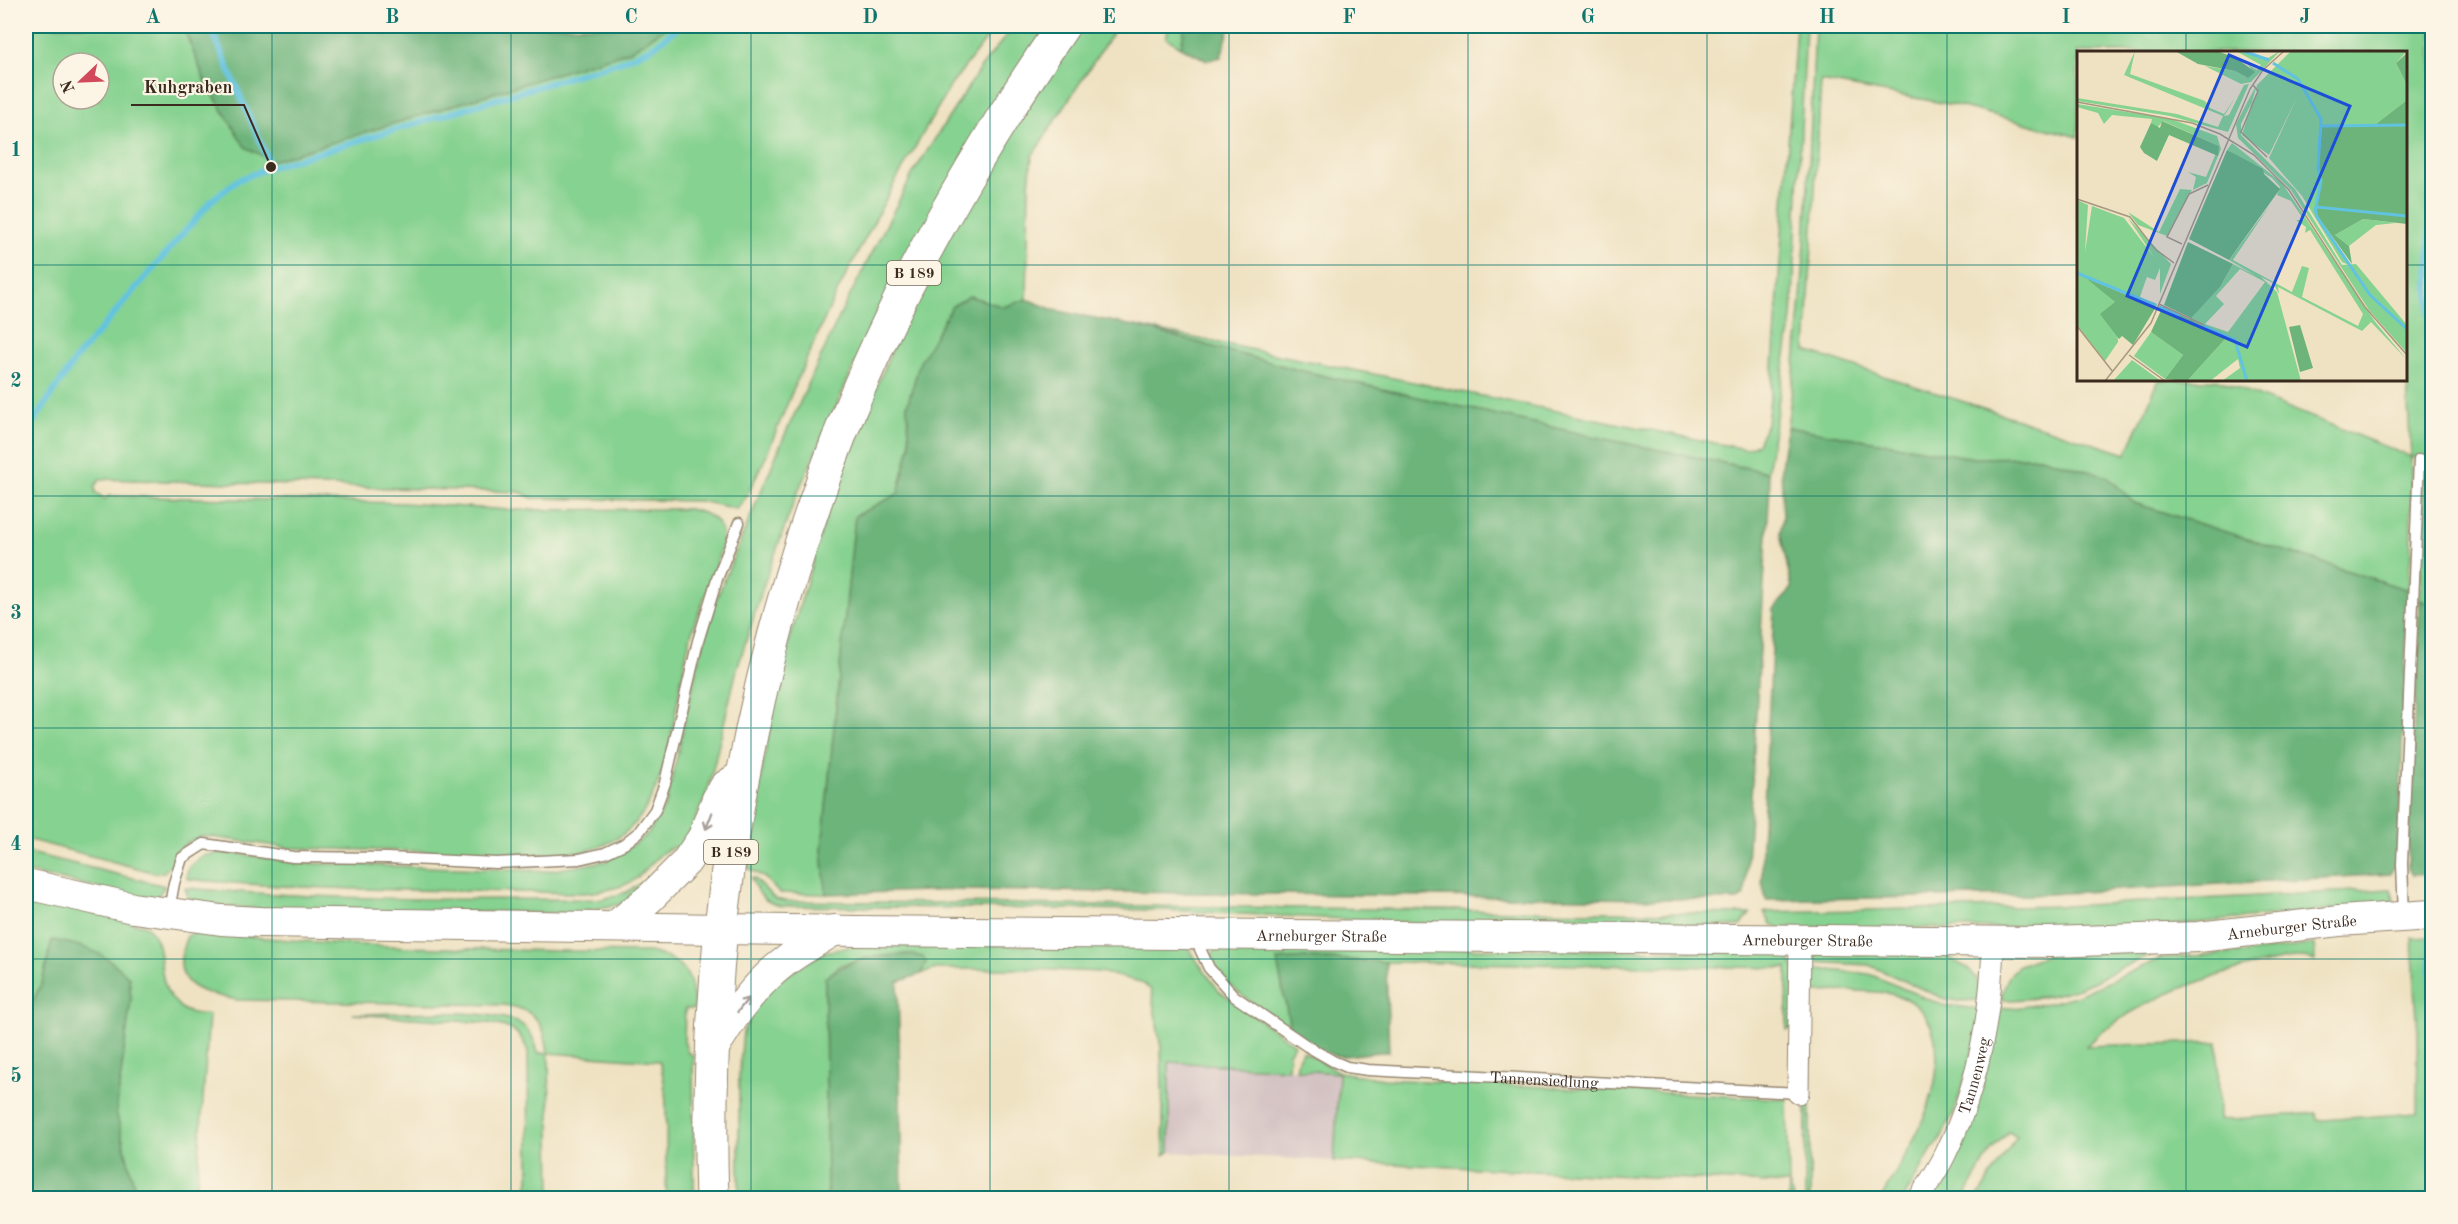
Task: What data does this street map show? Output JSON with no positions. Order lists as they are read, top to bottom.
{
  "streets": {
    "main road": ["B 189", "Arneburger Straße"],
    "street": ["Tannenweg", "Tannensiedlung"]
  },
  "crossings": [
    ["B 189", "Arneburger Straße"],
    ["Arneburger Straße", "Tannenweg"],
    ["Arneburger Straße", "Tannensiedlung"]
  ],
  "places": ["Kuhgraben"],
  "north": "bottom left",
  "grid": {
    "columns": [
      "A",
      "B",
      "C",
      "D",
      "E",
      "F",
      "G",
      "H",
      "I",
      "J"
    ],
    "rows": [
      "1",
      "2",
      "3",
      "4",
      "5"
    ]
  }
}
